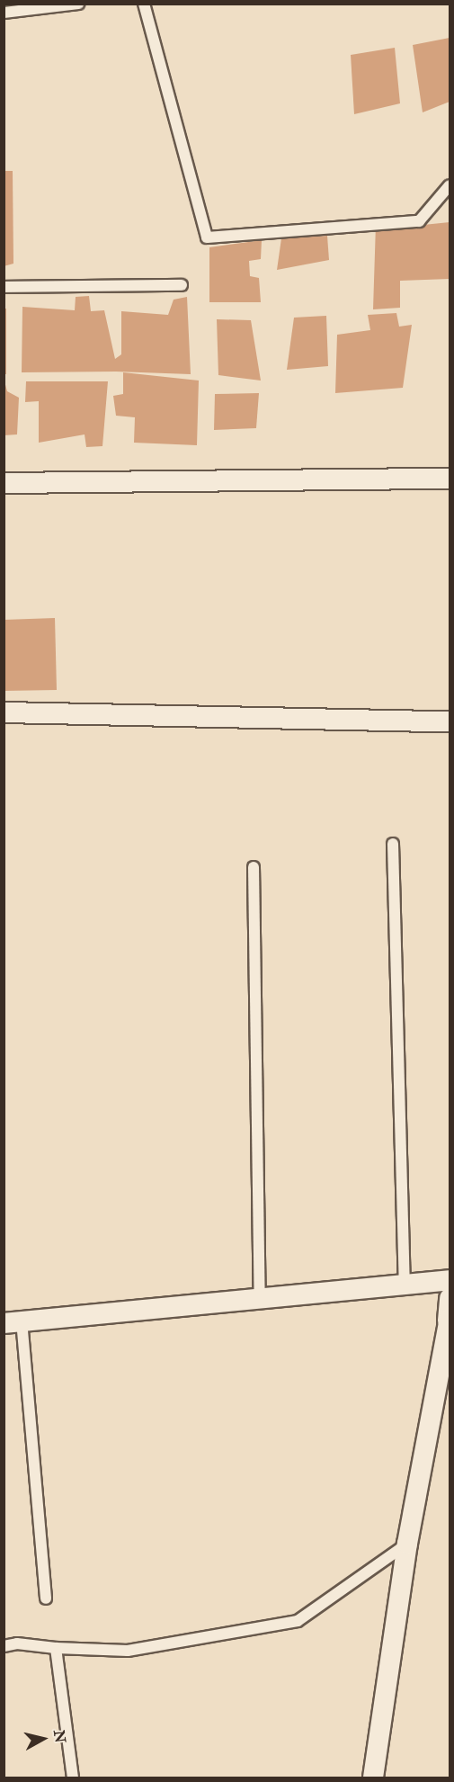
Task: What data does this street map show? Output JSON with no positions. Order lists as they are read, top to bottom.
{
  "north": "right"
}
